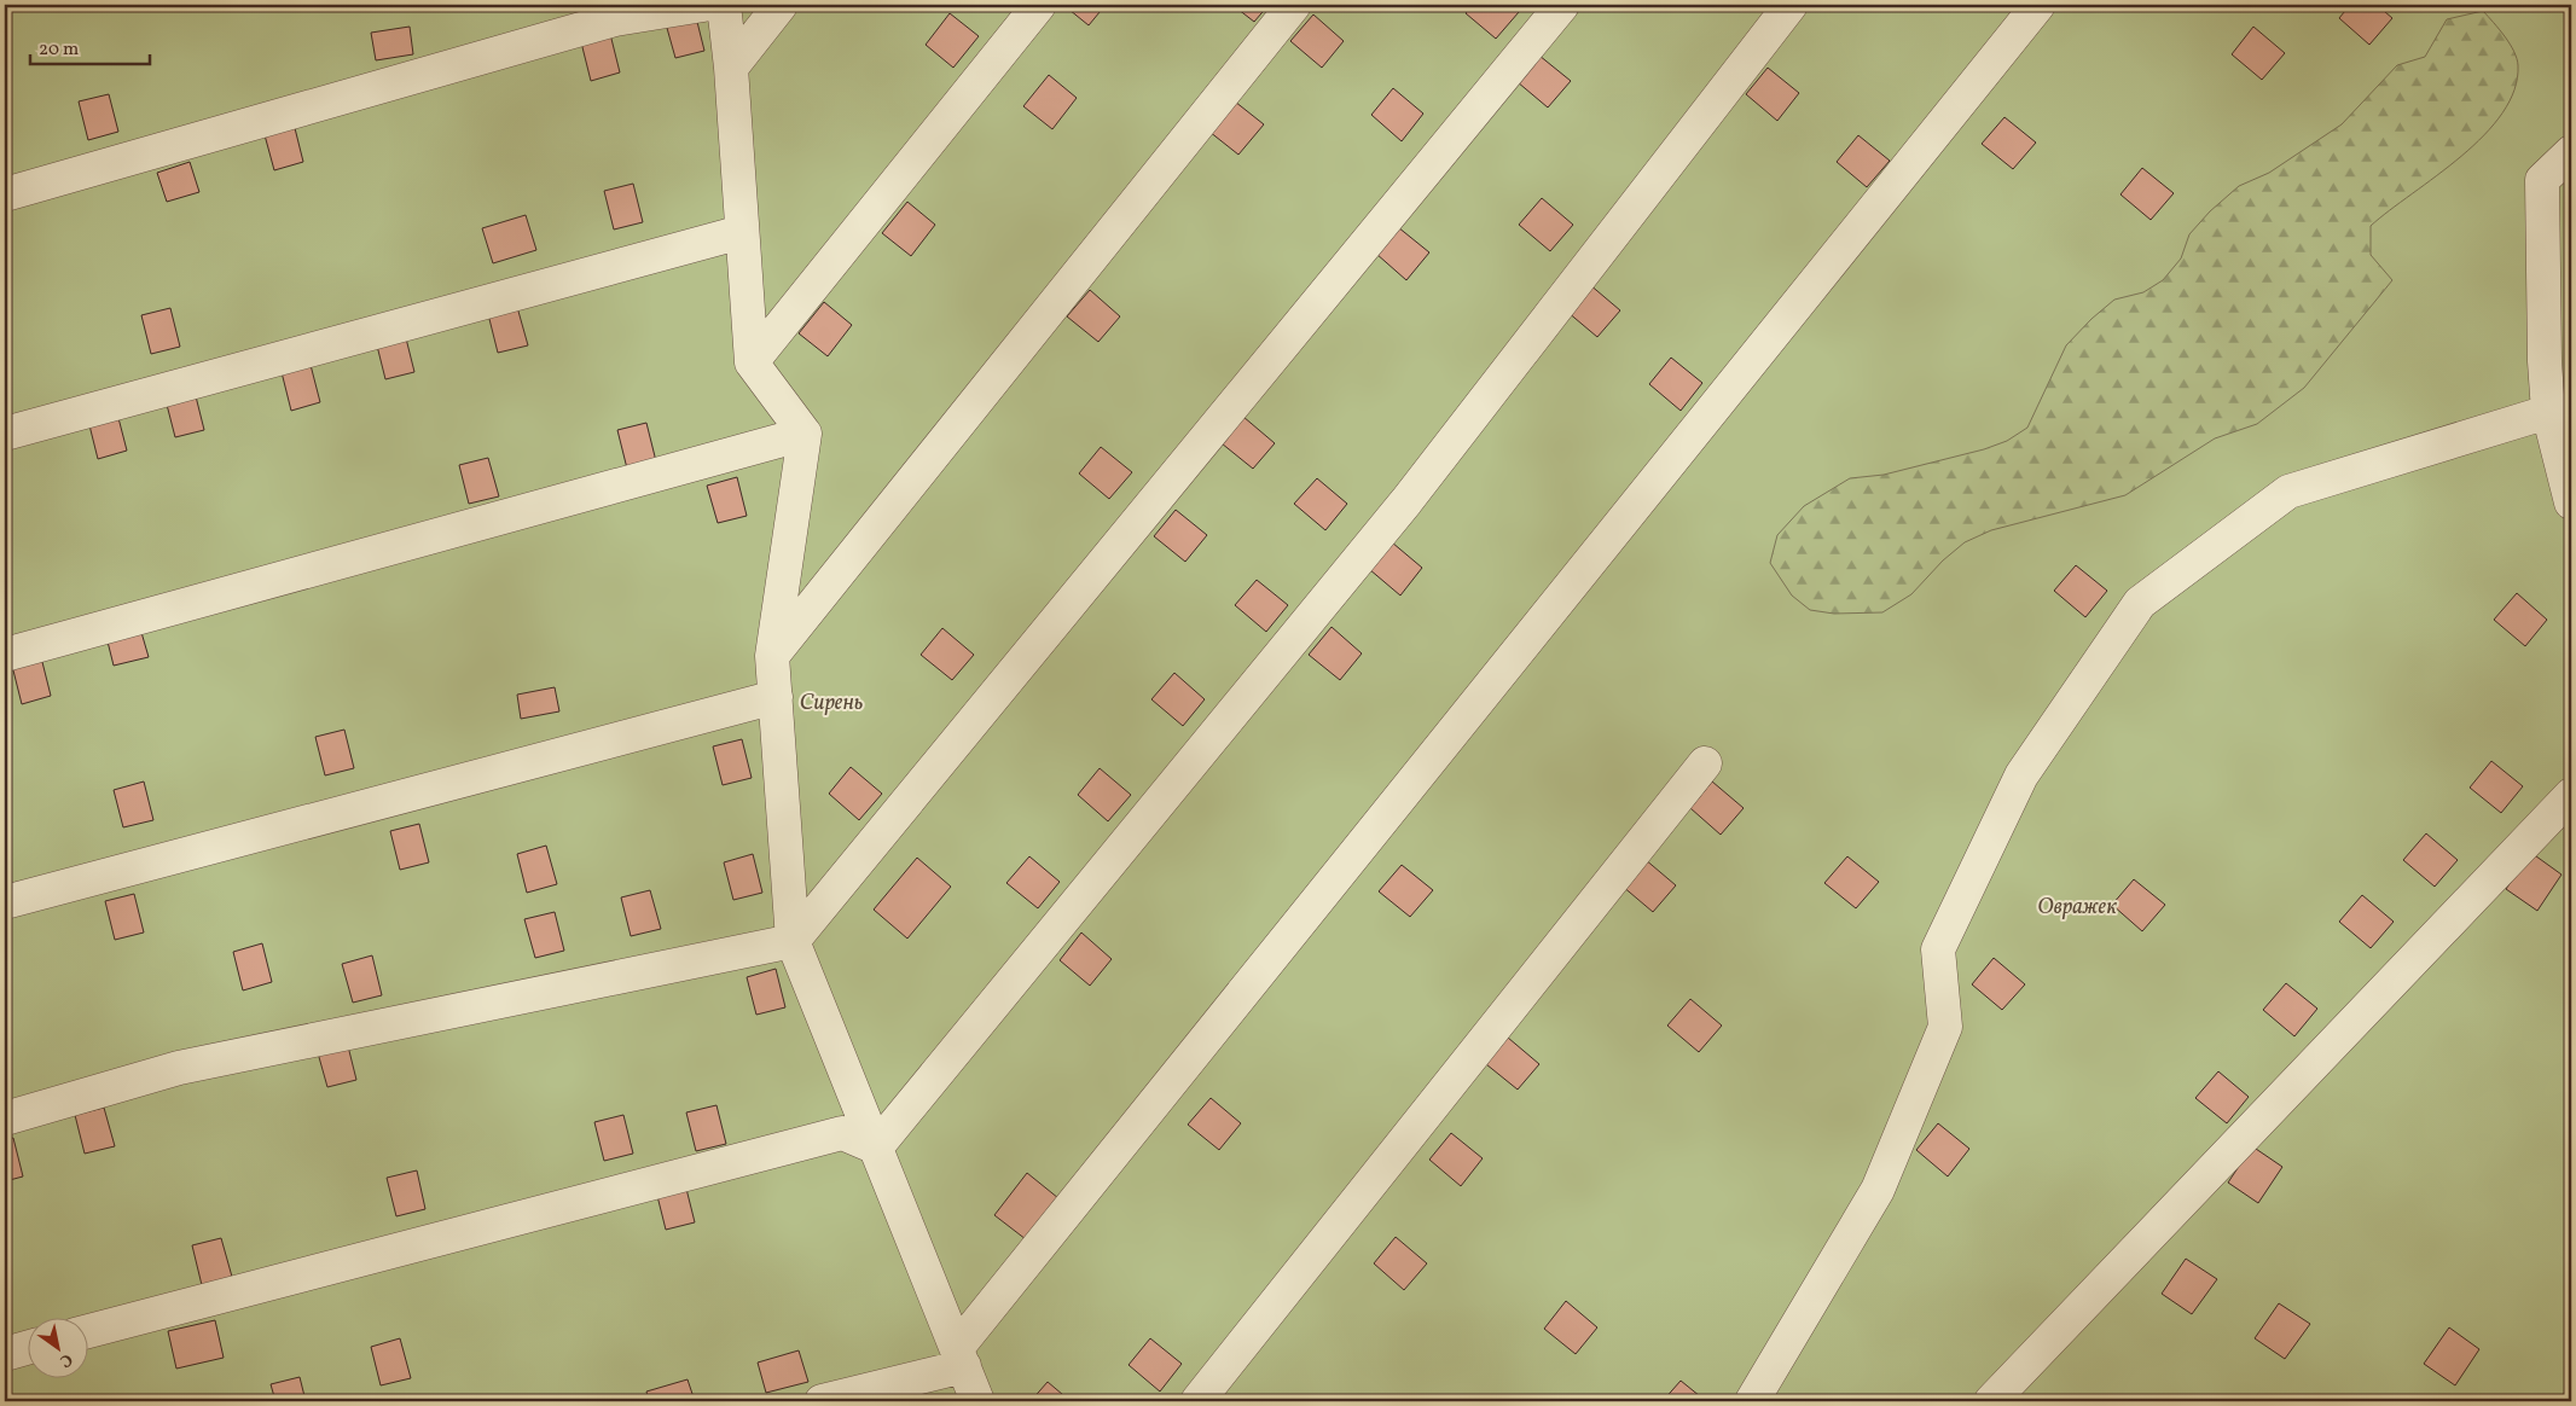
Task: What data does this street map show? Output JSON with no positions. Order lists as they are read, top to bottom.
{
  "parks": ["Сирень", "Овражек"],
  "scale_bar": "20 m",
  "north": "bottom right"
}
